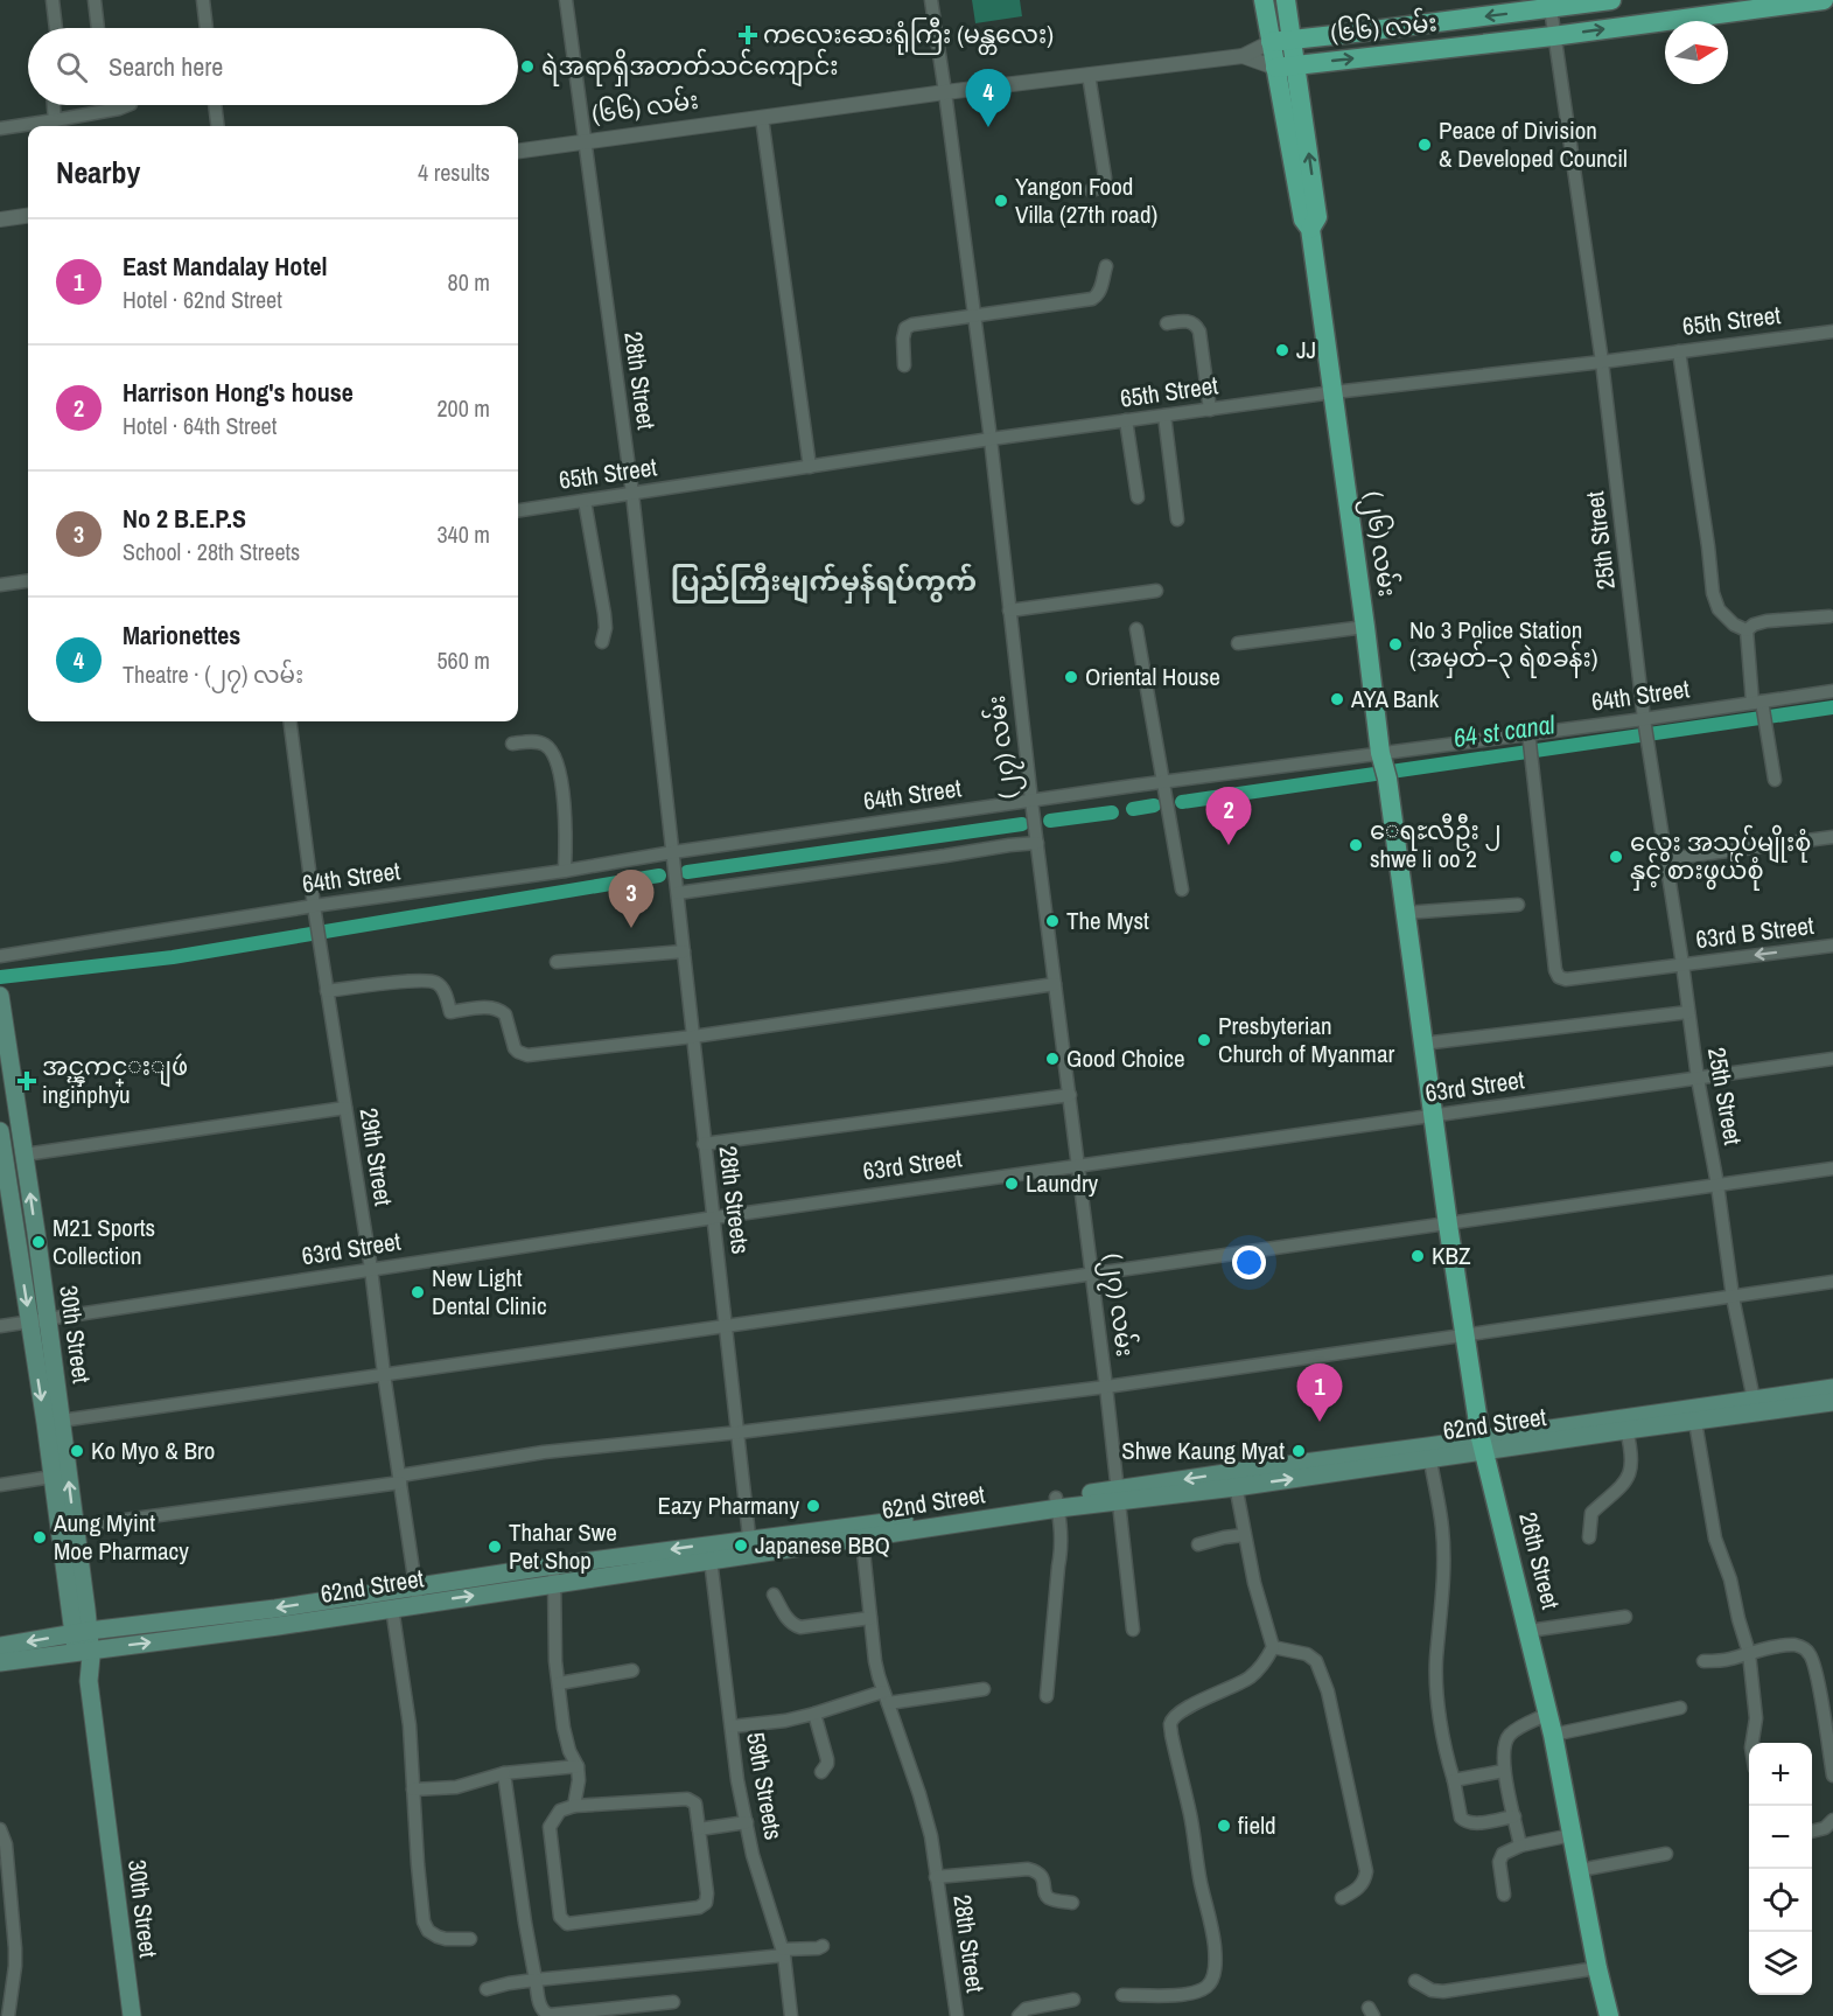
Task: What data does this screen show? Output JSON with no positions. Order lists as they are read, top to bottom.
{
  "streets": {
    "main road": [
      "(၆၆) လမ်း",
      "(၂၆) လမ်း",
      "30th Street",
      "62nd Street",
      "26th Street"
    ],
    "street": [
      "65th Street",
      "28th Street",
      "25th Street",
      "64th Street",
      "(၂၇) လမ်း",
      "63rd B Street",
      "63rd Street",
      "29th Street",
      "28th Streets",
      "59th Streets"
    ]
  },
  "crossings": [
    ["(၆၆) လမ်း", "28th Street"],
    ["(၆၆) လမ်း", "25th Street"],
    ["(၆၆) လမ်း", "(၂၆) လမ်း"],
    ["(၆၆) လမ်း", "(၂၇) လမ်း"],
    ["65th Street", "28th Street"],
    ["65th Street", "25th Street"],
    ["65th Street", "(၂၆) လမ်း"],
    ["65th Street", "(၂၇) လမ်း"],
    ["28th Street", "64th Street"],
    ["28th Street", "28th Streets"],
    ["28th Street", "62nd Street"],
    ["25th Street", "64th Street"],
    ["25th Street", "63rd B Street"],
    ["25th Street", "63rd Street"],
    ["25th Street", "62nd Street"],
    ["(၂၆) လမ်း", "64th Street"],
    ["(၂၆) လမ်း", "63rd Street"],
    ["(၂၆) လမ်း", "26th Street"],
    ["64th Street", "(၂၇) လမ်း"],
    ["64th Street", "63rd B Street"],
    ["64th Street", "29th Street"],
    ["64th Street", "28th Streets"],
    ["(၂၇) လမ်း", "63rd Street"],
    ["(၂၇) လမ်း", "62nd Street"],
    ["63rd Street", "29th Street"],
    ["63rd Street", "28th Streets"],
    ["63rd Street", "30th Street"],
    ["63rd Street", "26th Street"],
    ["29th Street", "62nd Street"],
    ["28th Streets", "62nd Street"],
    ["30th Street", "62nd Street"],
    ["62nd Street", "26th Street"],
    ["62nd Street", "59th Streets"]
  ],
  "districts": ["ပြည်ကြီးမျက်မှန်ရပ်ကွက်"],
  "water": ["64 st canal"],
  "places": {
    "health": ["ကလေးဆေးရုံကြီး (မန္တလေး)", "အင္ၾကင္းျဖဴ inginphyu"],
    "other": [
      "ရဲအရာရှိအတတ်သင်ကျောင်း",
      "Peace of Division & Developed Council",
      "Yangon Food Villa (27th road)",
      "JJ",
      "No 3 Police Station (အမှတ်−၃ ရဲစခန်း)",
      "Oriental House",
      "AYA Bank",
      "ေရႊလီဦး ၂ shwe li oo 2",
      "လွေး အသုပ်မျိုးစုံ နှင့် စားဖွယ်စုံ",
      "The Myst",
      "Presbyterian Church of Myanmar",
      "Good Choice",
      "Laundry",
      "M21 Sports Collection",
      "KBZ",
      "New Light Dental Clinic",
      "Ko Myo & Bro",
      "Shwe Kaung Myat",
      "Eazy Pharmany",
      "Aung Myint Moe Pharmacy",
      "Japanese BBQ",
      "Thahar Swe Pet Shop",
      "field"
    ]
  },
  "north": "right",
  "page": {
    "search": "Search here",
    "pins": [
      "4",
      "2",
      "3",
      "1"
    ],
    "heading": ["Nearby", "4 results"],
    "list": [
      {
        "mark": "1",
        "name": "East Mandalay Hotel",
        "note": "Hotel · 62nd Street",
        "value": "80 m"
      },
      {
        "mark": "2",
        "name": "Harrison Hong's house",
        "note": "Hotel · 64th Street",
        "value": "200 m"
      },
      {
        "mark": "3",
        "name": "No 2 B.E.P.S",
        "note": "School · 28th Streets",
        "value": "340 m"
      },
      {
        "mark": "4",
        "name": "Marionettes",
        "note": "Theatre · (၂၇) လမ်း",
        "value": "560 m"
      }
    ],
    "map_buttons": ["+", "−"]
  }
}
